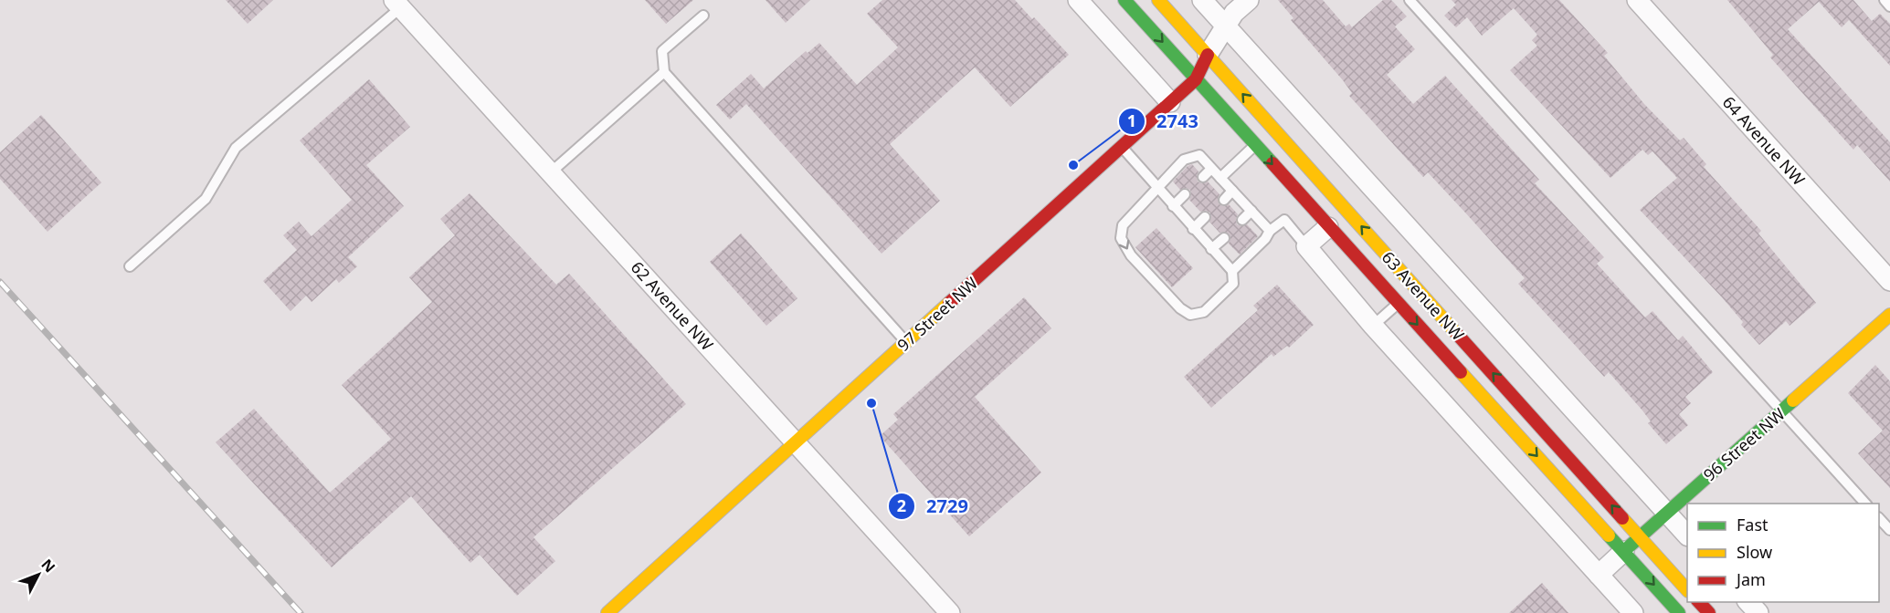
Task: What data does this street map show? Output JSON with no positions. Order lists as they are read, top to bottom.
{
  "streets": {
    "main road": ["63 Avenue NW", "97 Street NW", "96 Street NW"],
    "street": ["64 Avenue NW", "62 Avenue NW"]
  },
  "crossings": [
    ["63 Avenue NW", "97 Street NW"],
    ["63 Avenue NW", "96 Street NW"],
    ["62 Avenue NW", "97 Street NW"]
  ],
  "places": ["2743", "2729"],
  "legend": ["Fast", "Slow", "Jam"],
  "north": "top right"
}
